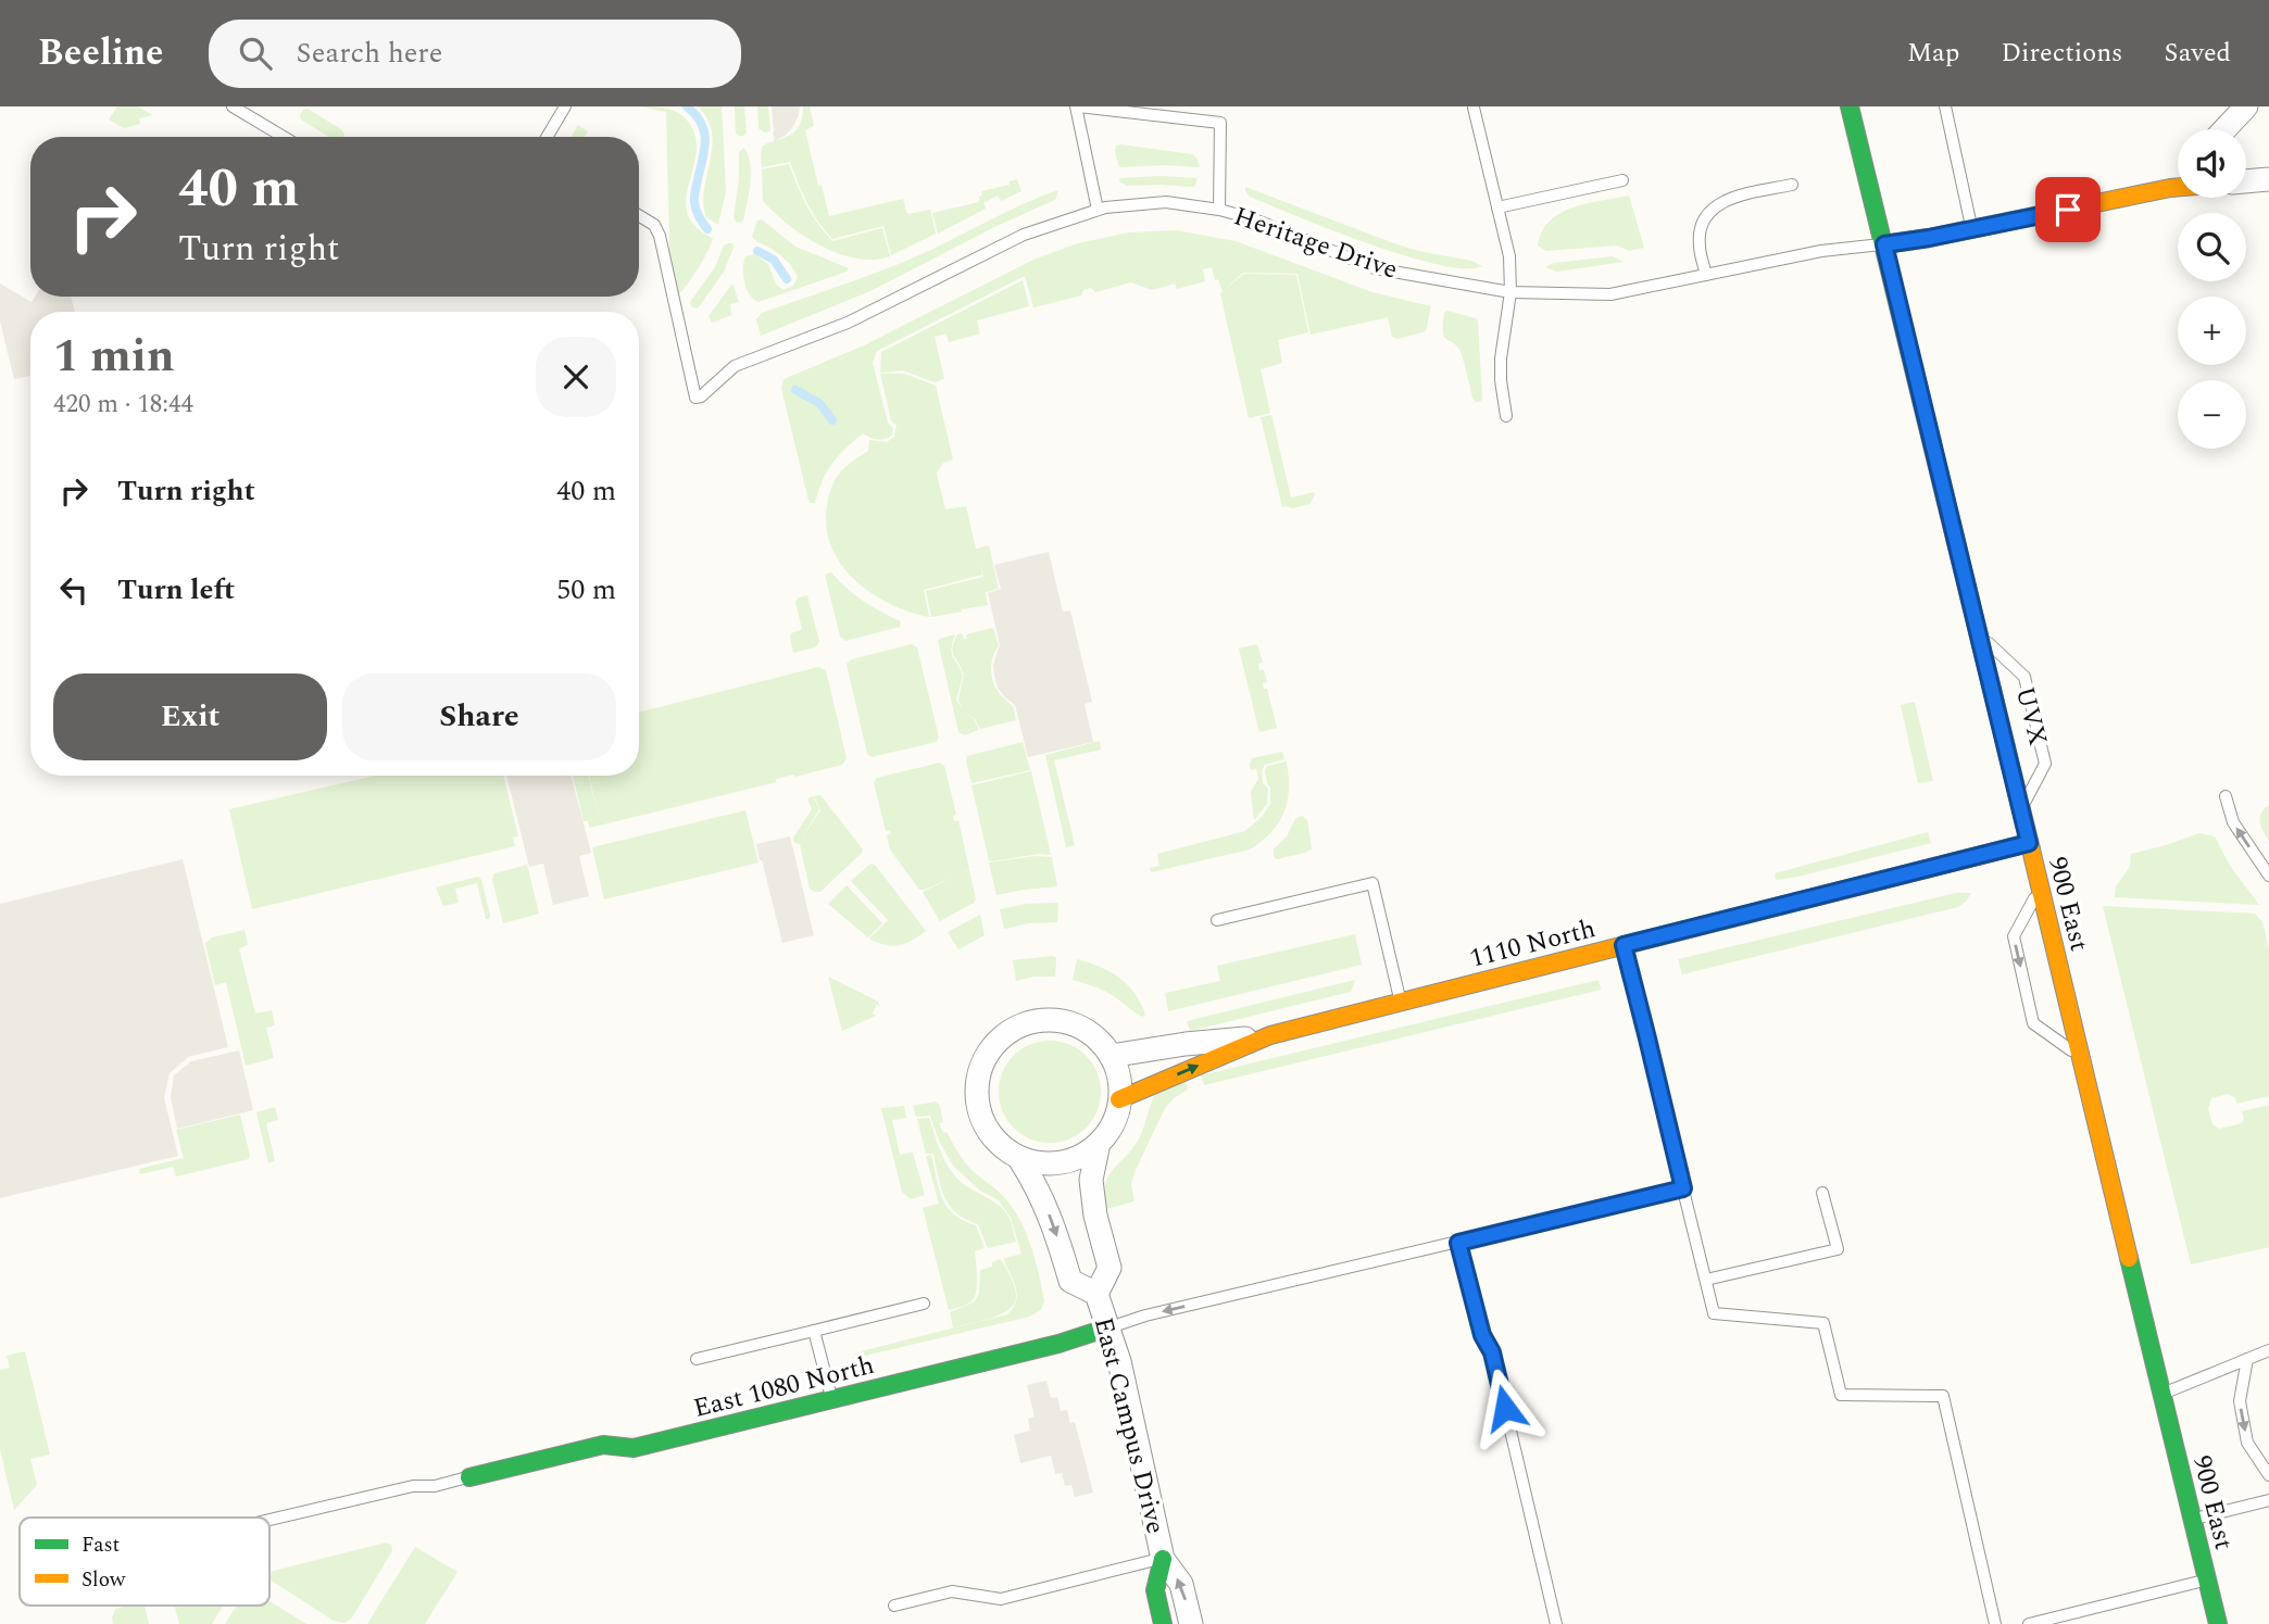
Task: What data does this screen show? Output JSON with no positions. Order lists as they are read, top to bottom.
{
  "streets": {
    "street": [
      "900 East",
      "1110 North",
      "East 1080 North",
      "East Campus Drive"
    ],
    "lane": ["Heritage Drive", "UVX"]
  },
  "crossings": [
    ["Heritage Drive", "900 East"],
    ["UVX", "900 East"],
    ["900 East", "1110 North"],
    ["1110 North", "East Campus Drive"],
    ["East 1080 North", "East Campus Drive"]
  ],
  "legend": ["Fast", "Slow"],
  "page": {
    "header": "Beeline",
    "search": "Search here",
    "nav": ["Map", "Directions", "Saved"],
    "map_buttons": ["+", "−"],
    "turn": ["40 m", "Turn right"],
    "heading": ["1 min", "420 m · 18:44"],
    "list": [
      {
        "name": "Turn right",
        "value": "40 m"
      },
      {
        "name": "Turn left",
        "value": "50 m"
      }
    ],
    "buttons": ["Exit", "Share"]
  }
}
